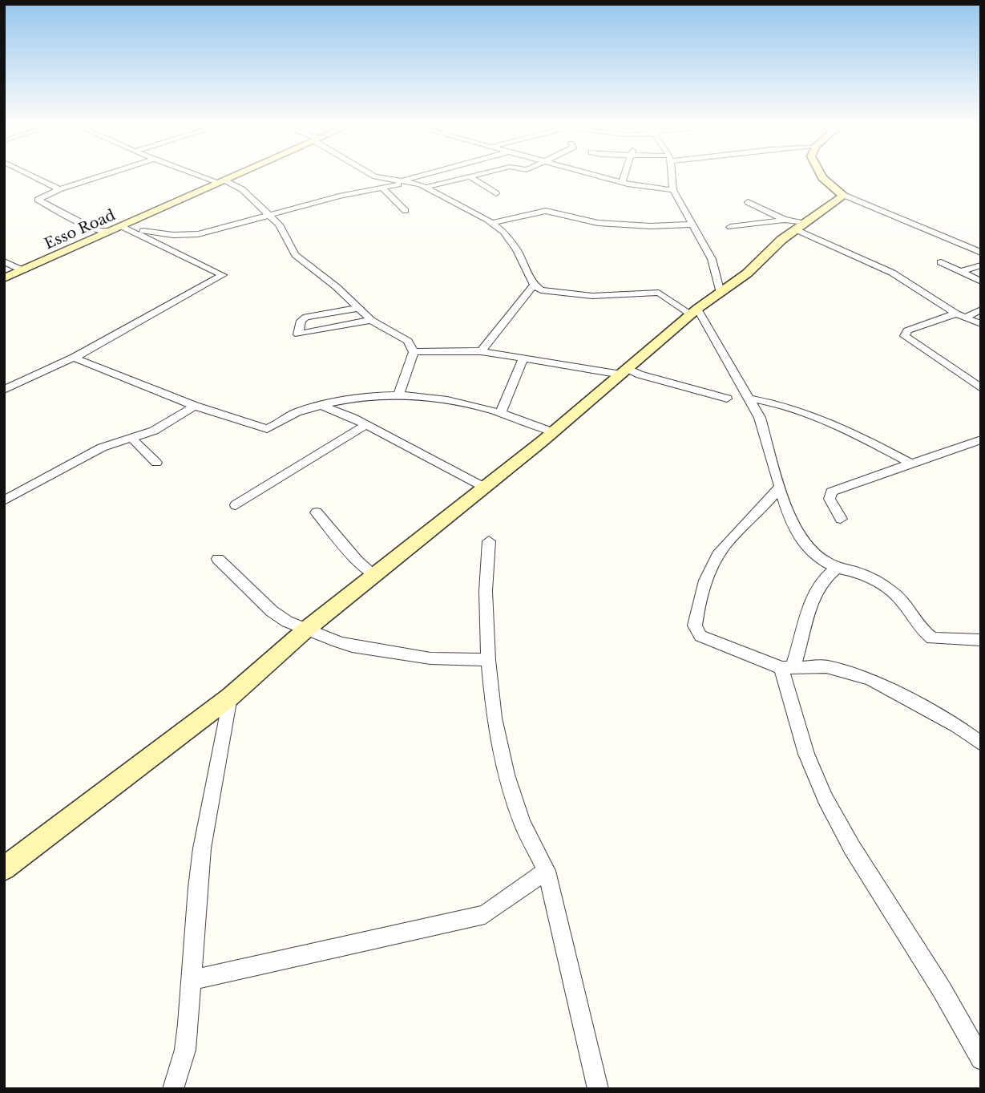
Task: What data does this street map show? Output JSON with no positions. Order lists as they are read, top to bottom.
{
  "streets": {
    "street": ["Esso Road"]
  }
}
